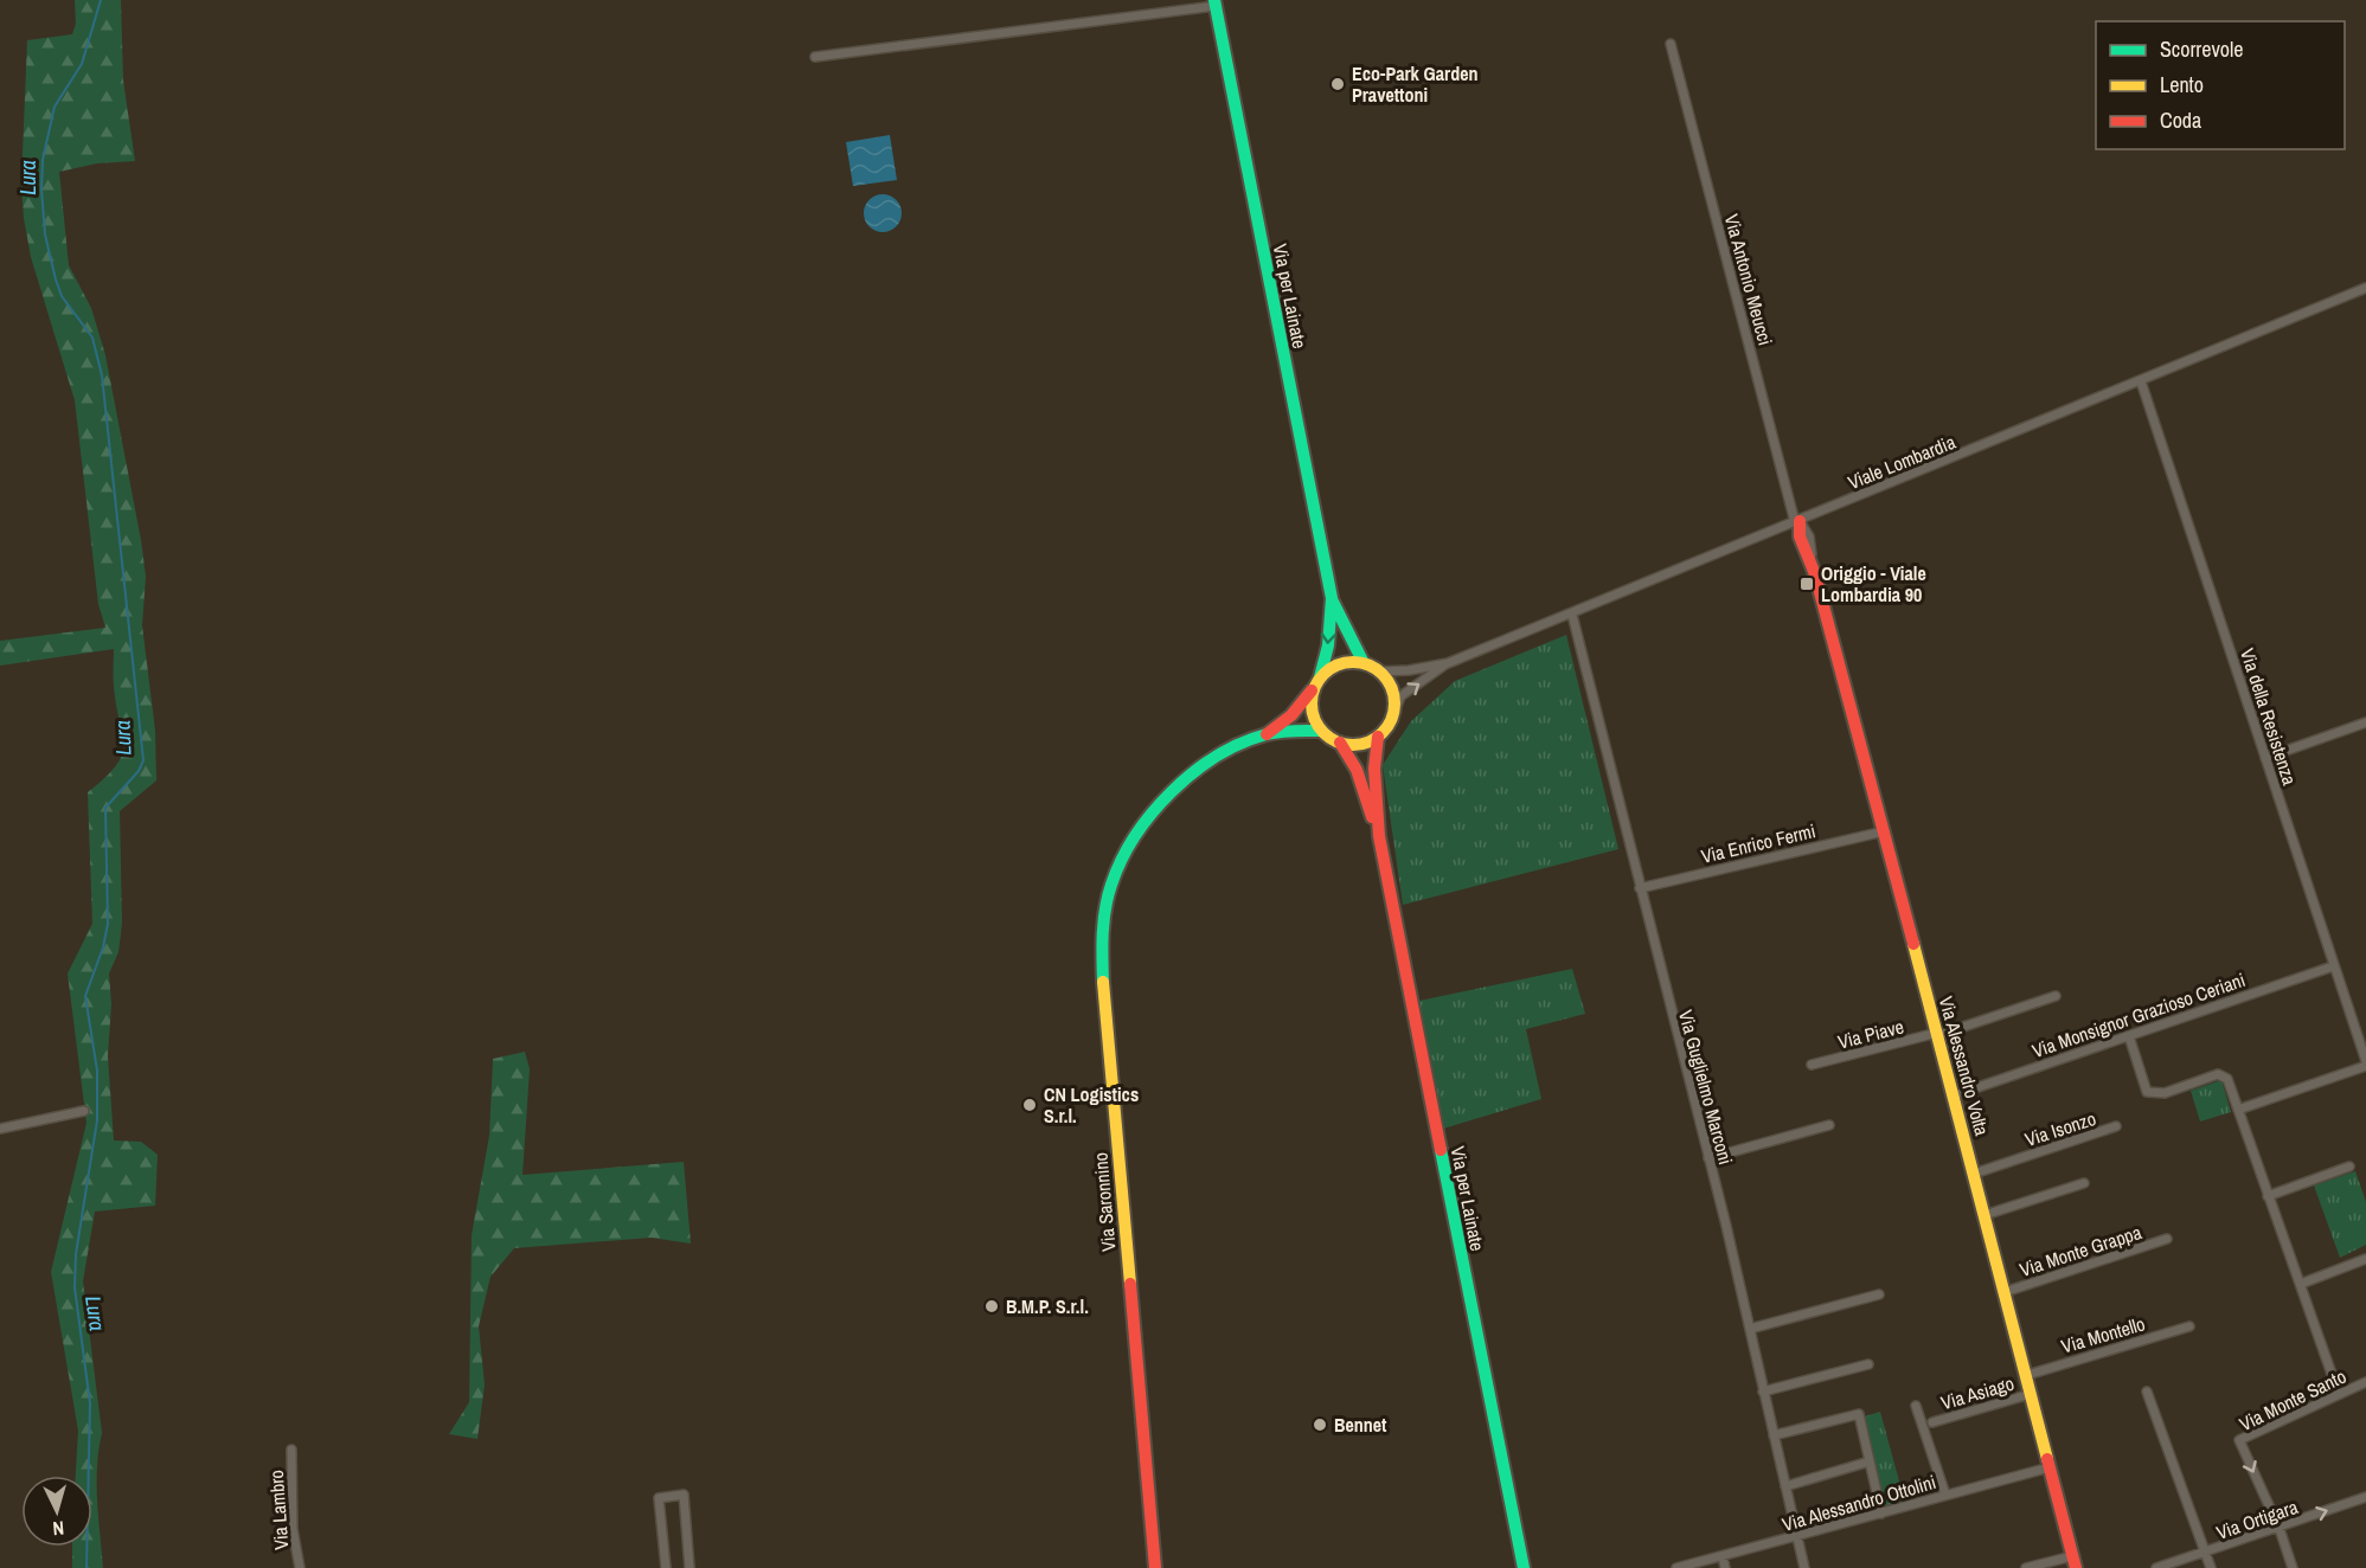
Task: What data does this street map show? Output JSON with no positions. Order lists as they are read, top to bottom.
{
  "streets": {
    "main road": ["Via per Lainate", "Via Alessandro Volta", "Via Saronnino"],
    "street": [
      "Via Antonio Meucci",
      "Viale Lombardia",
      "Via della Resistenza",
      "Via Enrico Fermi",
      "Via Monsignor Grazioso Ceriani",
      "Via Piave",
      "Via Guglielmo Marconi",
      "Via Isonzo",
      "Via Monte Grappa",
      "Via Montello",
      "Via Asiago",
      "Via Monte Santo",
      "Via Alessandro Ottolini",
      "Via Lambro",
      "Via Ortigara"
    ]
  },
  "crossings": [
    ["Via Antonio Meucci", "Viale Lombardia"],
    ["Via Antonio Meucci", "Via Alessandro Volta"],
    ["Via per Lainate", "Viale Lombardia"],
    ["Via per Lainate", "Via Saronnino"],
    ["Viale Lombardia", "Via della Resistenza"],
    ["Viale Lombardia", "Via Alessandro Volta"],
    ["Viale Lombardia", "Via Guglielmo Marconi"],
    ["Viale Lombardia", "Via Saronnino"],
    ["Via della Resistenza", "Via Monsignor Grazioso Ceriani"],
    ["Via Enrico Fermi", "Via Alessandro Volta"],
    ["Via Enrico Fermi", "Via Guglielmo Marconi"],
    ["Via Monsignor Grazioso Ceriani", "Via Alessandro Volta"],
    ["Via Piave", "Via Alessandro Volta"],
    ["Via Alessandro Volta", "Via Isonzo"],
    ["Via Alessandro Volta", "Via Monte Grappa"],
    ["Via Alessandro Volta", "Via Montello"],
    ["Via Alessandro Volta", "Via Asiago"],
    ["Via Alessandro Volta", "Via Alessandro Ottolini"],
    ["Via Guglielmo Marconi", "Via Alessandro Ottolini"],
    ["Via Monte Santo", "Via Ortigara"]
  ],
  "one_way": ["Via Ortigara"],
  "water": ["Lura"],
  "places": {
    "other": [
      "Eco-Park Garden Pravettoni",
      "CN Logistics S.r.l.",
      "B.M.P. S.r.l.",
      "Bennet"
    ],
    "transit": ["Origgio - Viale Lombardia 90"]
  },
  "legend": ["Scorrevole", "Lento", "Coda"],
  "north": "bottom"
}
